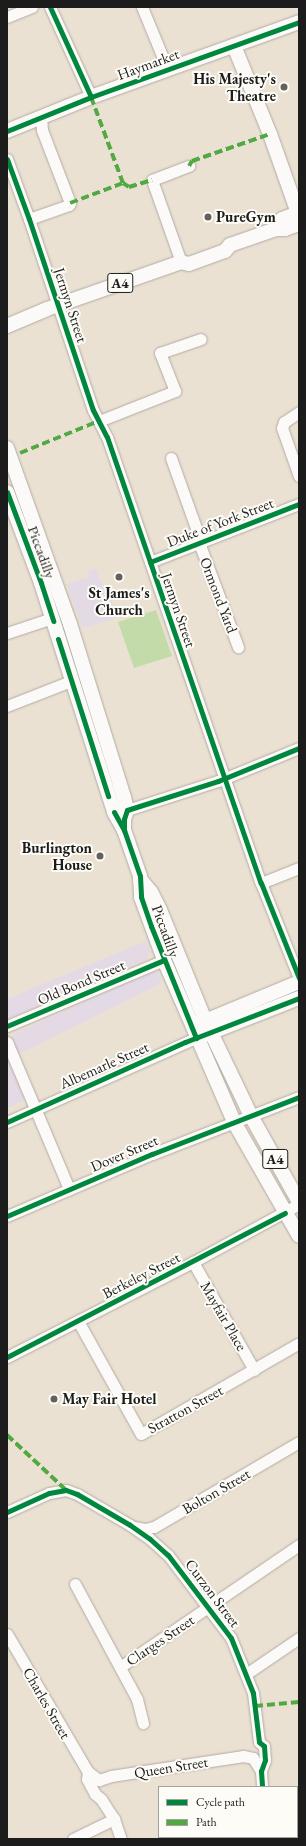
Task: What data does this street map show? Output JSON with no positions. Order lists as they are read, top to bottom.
{
  "streets": {
    "main road": ["Haymarket", "A4", "Piccadilly"],
    "street": [
      "Jermyn Street",
      "Duke of York Street",
      "Ormond Yard",
      "Old Bond Street",
      "Albemarle Street",
      "Dover Street",
      "Berkeley Street",
      "Mayfair Place",
      "Stratton Street",
      "Bolton Street",
      "Curzon Street",
      "Clarges Street",
      "Charles Street",
      "Queen Street"
    ]
  },
  "crossings": [
    ["A4", "Jermyn Street"],
    ["Jermyn Street", "Duke of York Street"],
    ["Duke of York Street", "Ormond Yard"],
    ["Piccadilly", "Old Bond Street"],
    ["Piccadilly", "Albemarle Street"],
    ["Piccadilly", "Dover Street"],
    ["Piccadilly", "Berkeley Street"],
    ["Berkeley Street", "Mayfair Place"],
    ["Berkeley Street", "Stratton Street"],
    ["Mayfair Place", "Stratton Street"],
    ["Bolton Street", "Curzon Street"],
    ["Curzon Street", "Clarges Street"],
    ["Curzon Street", "Queen Street"],
    ["Charles Street", "Queen Street"]
  ],
  "places": [
    "His Majesty's Theatre",
    "PureGym",
    "St James's Church",
    "Burlington House",
    "May Fair Hotel"
  ],
  "legend": ["Cycle path", "Path"]
}
